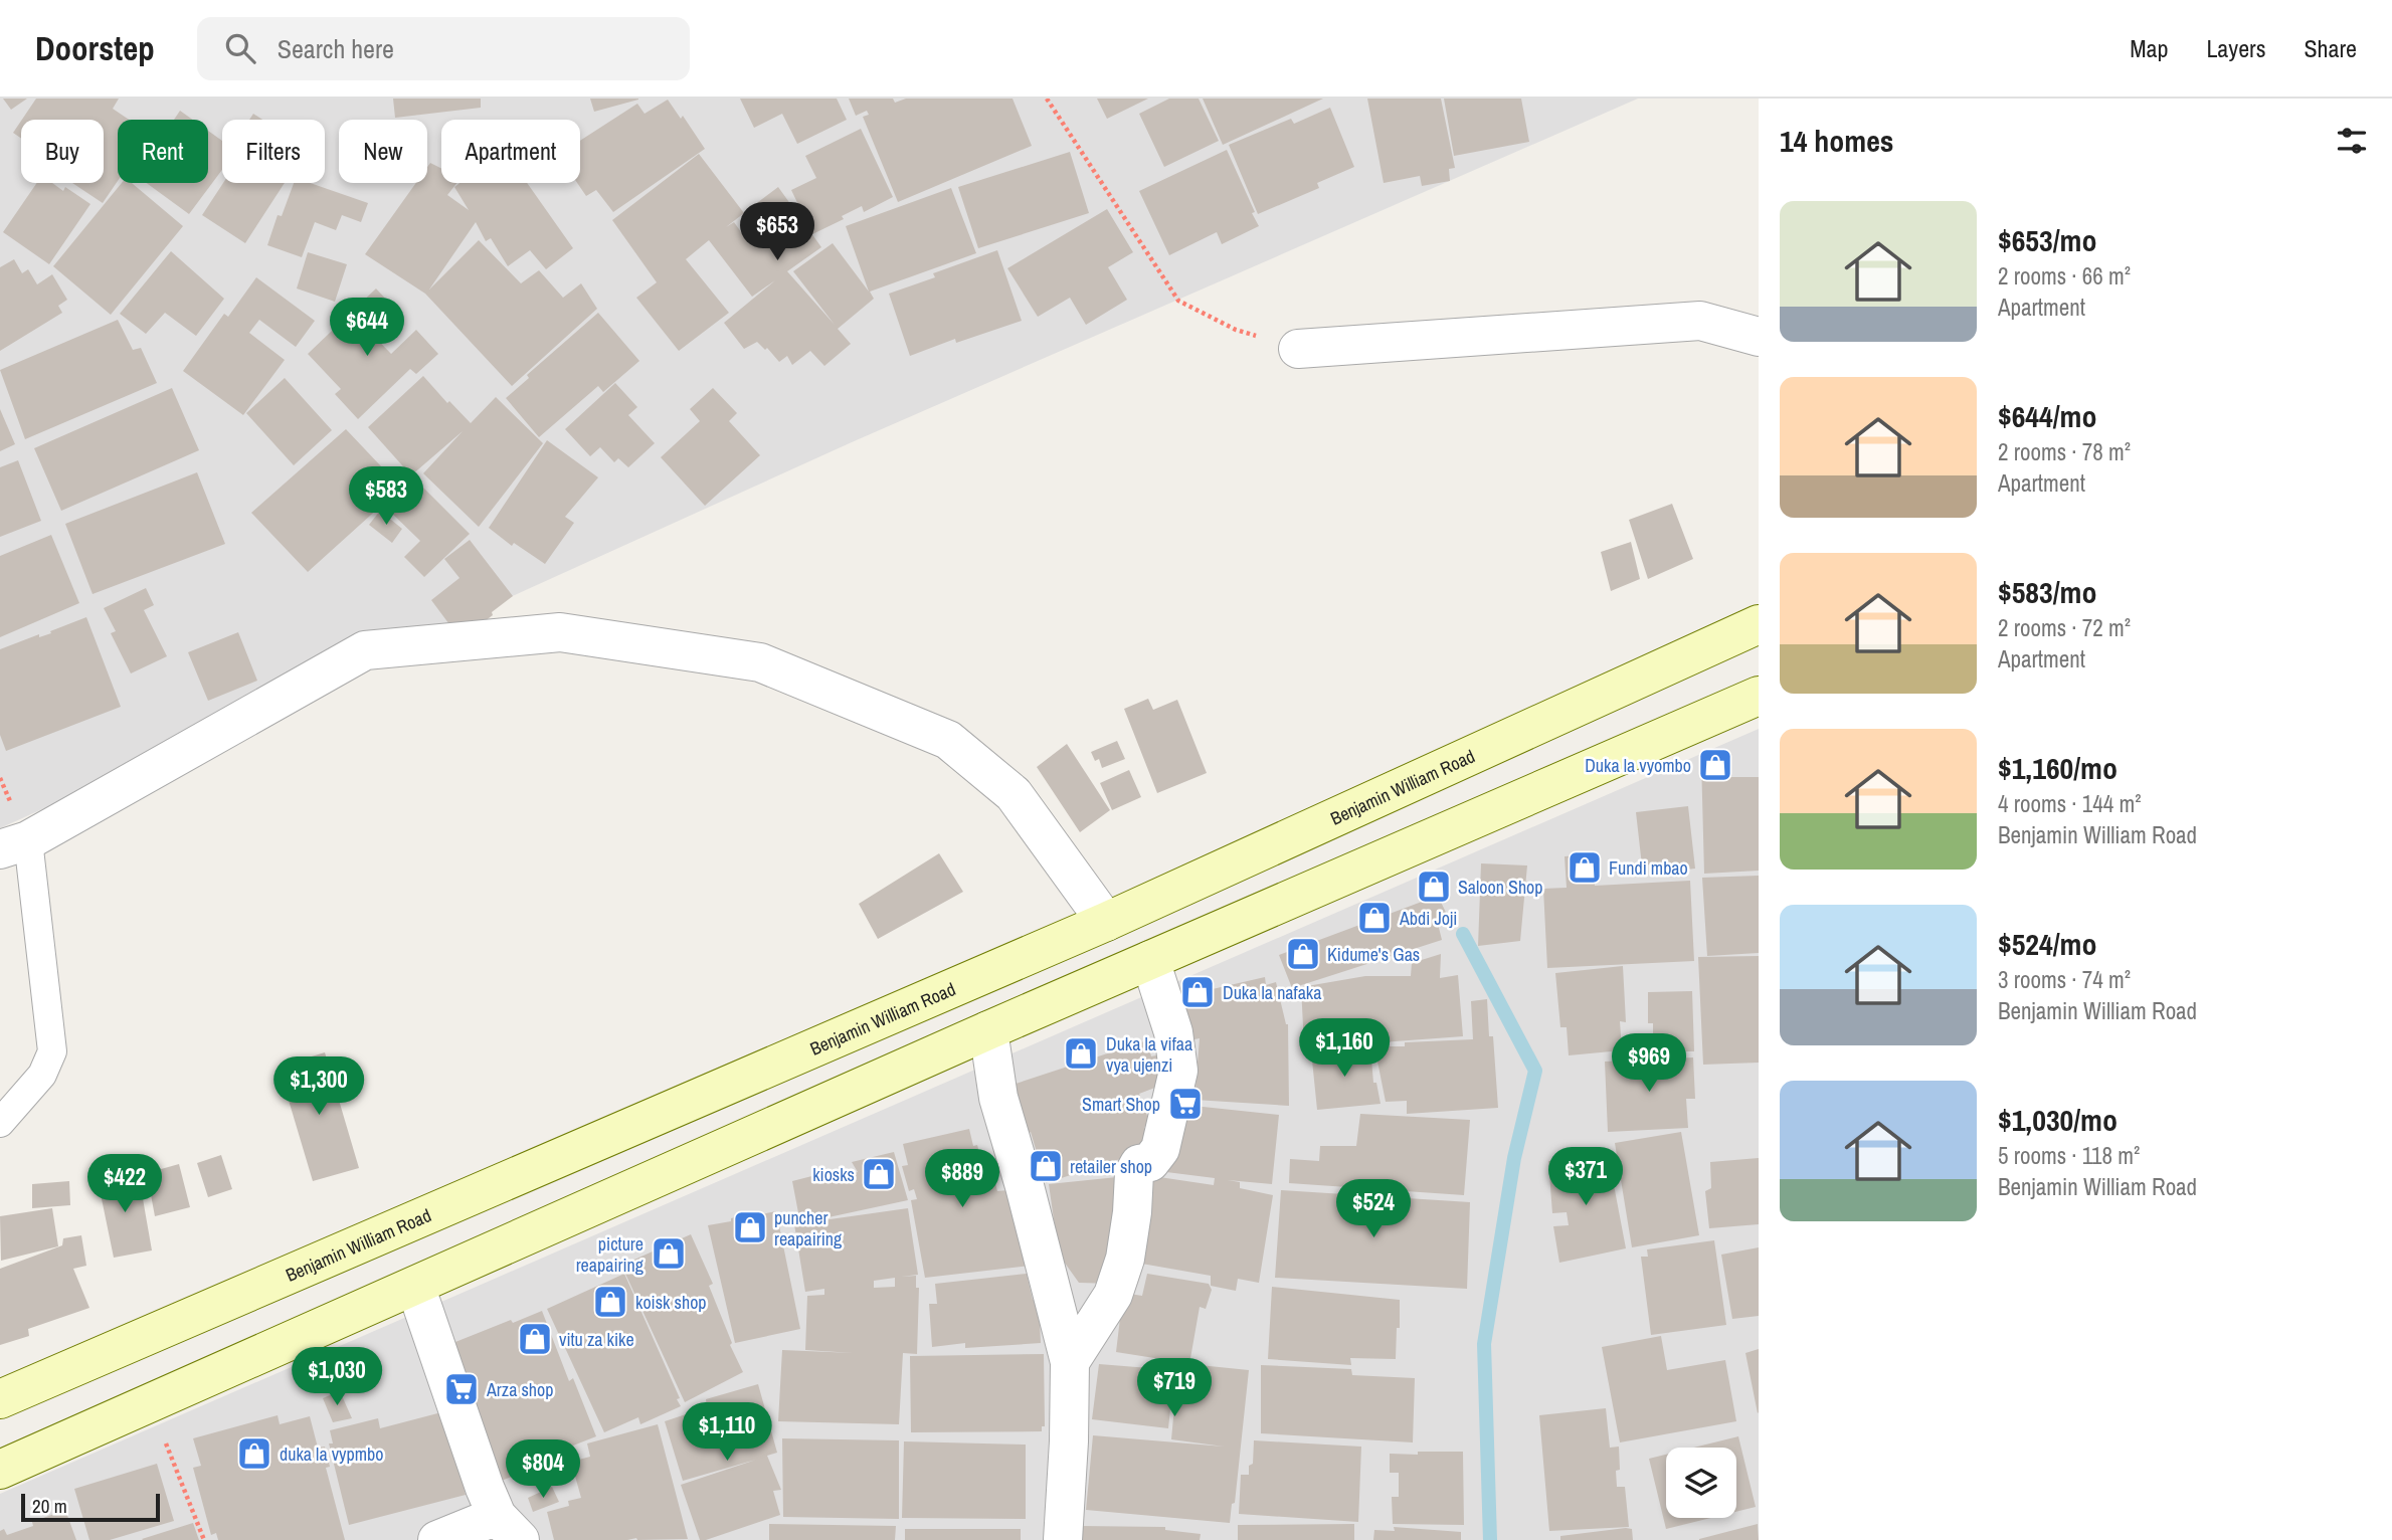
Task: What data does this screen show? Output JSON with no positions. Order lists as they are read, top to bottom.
{
  "streets": {
    "main road": ["Benjamin William Road"]
  },
  "places": {
    "shop": [
      "Duka la vyombo",
      "Fundi mbao",
      "Saloon Shop",
      "Abdi Joji",
      "Kidume's Gas",
      "Duka la nafaka",
      "Duka la vifaa vya ujenzi",
      "retailer shop",
      "kiosks",
      "puncher reapairing",
      "picture reapairing",
      "koisk shop",
      "vitu za kike",
      "duka la vypmbo"
    ],
    "supermarket": ["Smart Shop", "Arza shop"]
  },
  "scale_bar": "20 m",
  "page": {
    "header": "Doorstep",
    "search": "Search here",
    "nav": ["Map", "Layers", "Share"],
    "heading": "14 homes",
    "chip": [
      "Buy",
      "Rent",
      "Filters",
      "New",
      "Apartment"
    ],
    "list": [
      {
        "name": "$653/mo",
        "note": "2 rooms · 66 m² · Apartment"
      },
      {
        "name": "$644/mo",
        "note": "2 rooms · 78 m² · Apartment"
      },
      {
        "name": "$583/mo",
        "note": "2 rooms · 72 m² · Apartment"
      },
      {
        "name": "$1,160/mo",
        "note": "4 rooms · 144 m² · Benjamin William Road"
      },
      {
        "name": "$524/mo",
        "note": "3 rooms · 74 m² · Benjamin William Road"
      },
      {
        "name": "$1,030/mo",
        "note": "5 rooms · 118 m² · Benjamin William Road"
      }
    ],
    "price": [
      "$653",
      "$644",
      "$583",
      "$1,160",
      "$969",
      "$1,300",
      "$371",
      "$889",
      "$422",
      "$524",
      "$1,030",
      "$719",
      "$1,110",
      "$804"
    ],
    "scale": "20 m"
  }
}
